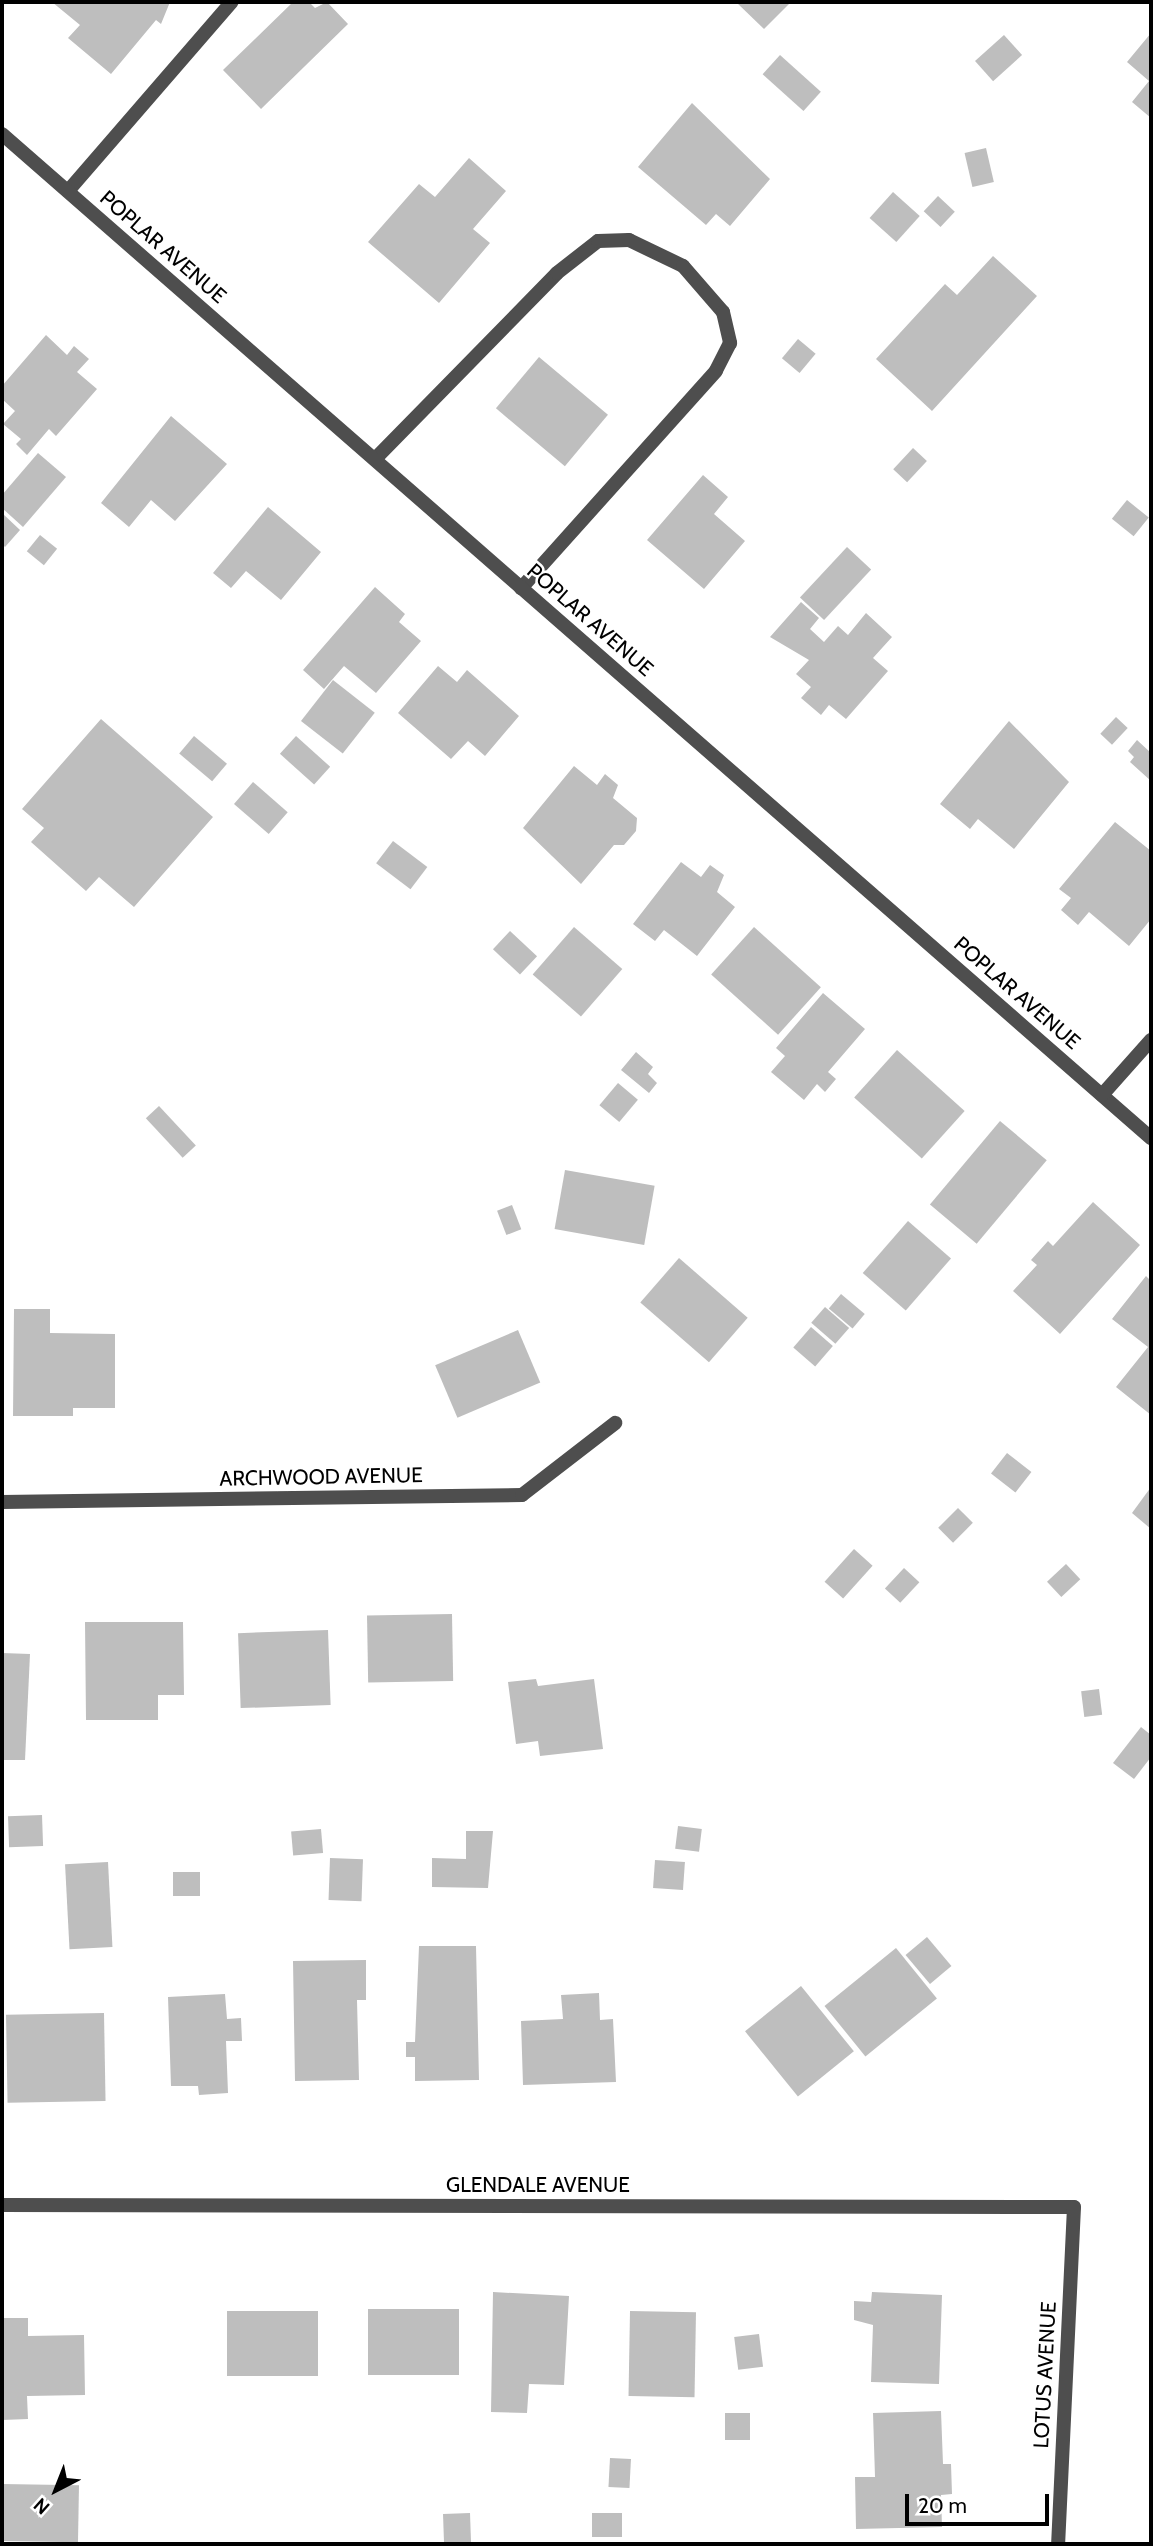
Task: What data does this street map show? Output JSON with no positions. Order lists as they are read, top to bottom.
{
  "streets": {
    "street": [
      "POPLAR AVENUE",
      "ARCHWOOD AVENUE",
      "GLENDALE AVENUE",
      "LOTUS AVENUE"
    ]
  },
  "crossings": [
    ["GLENDALE AVENUE", "LOTUS AVENUE"]
  ],
  "scale_bar": "20 m",
  "north": "bottom left"
}
